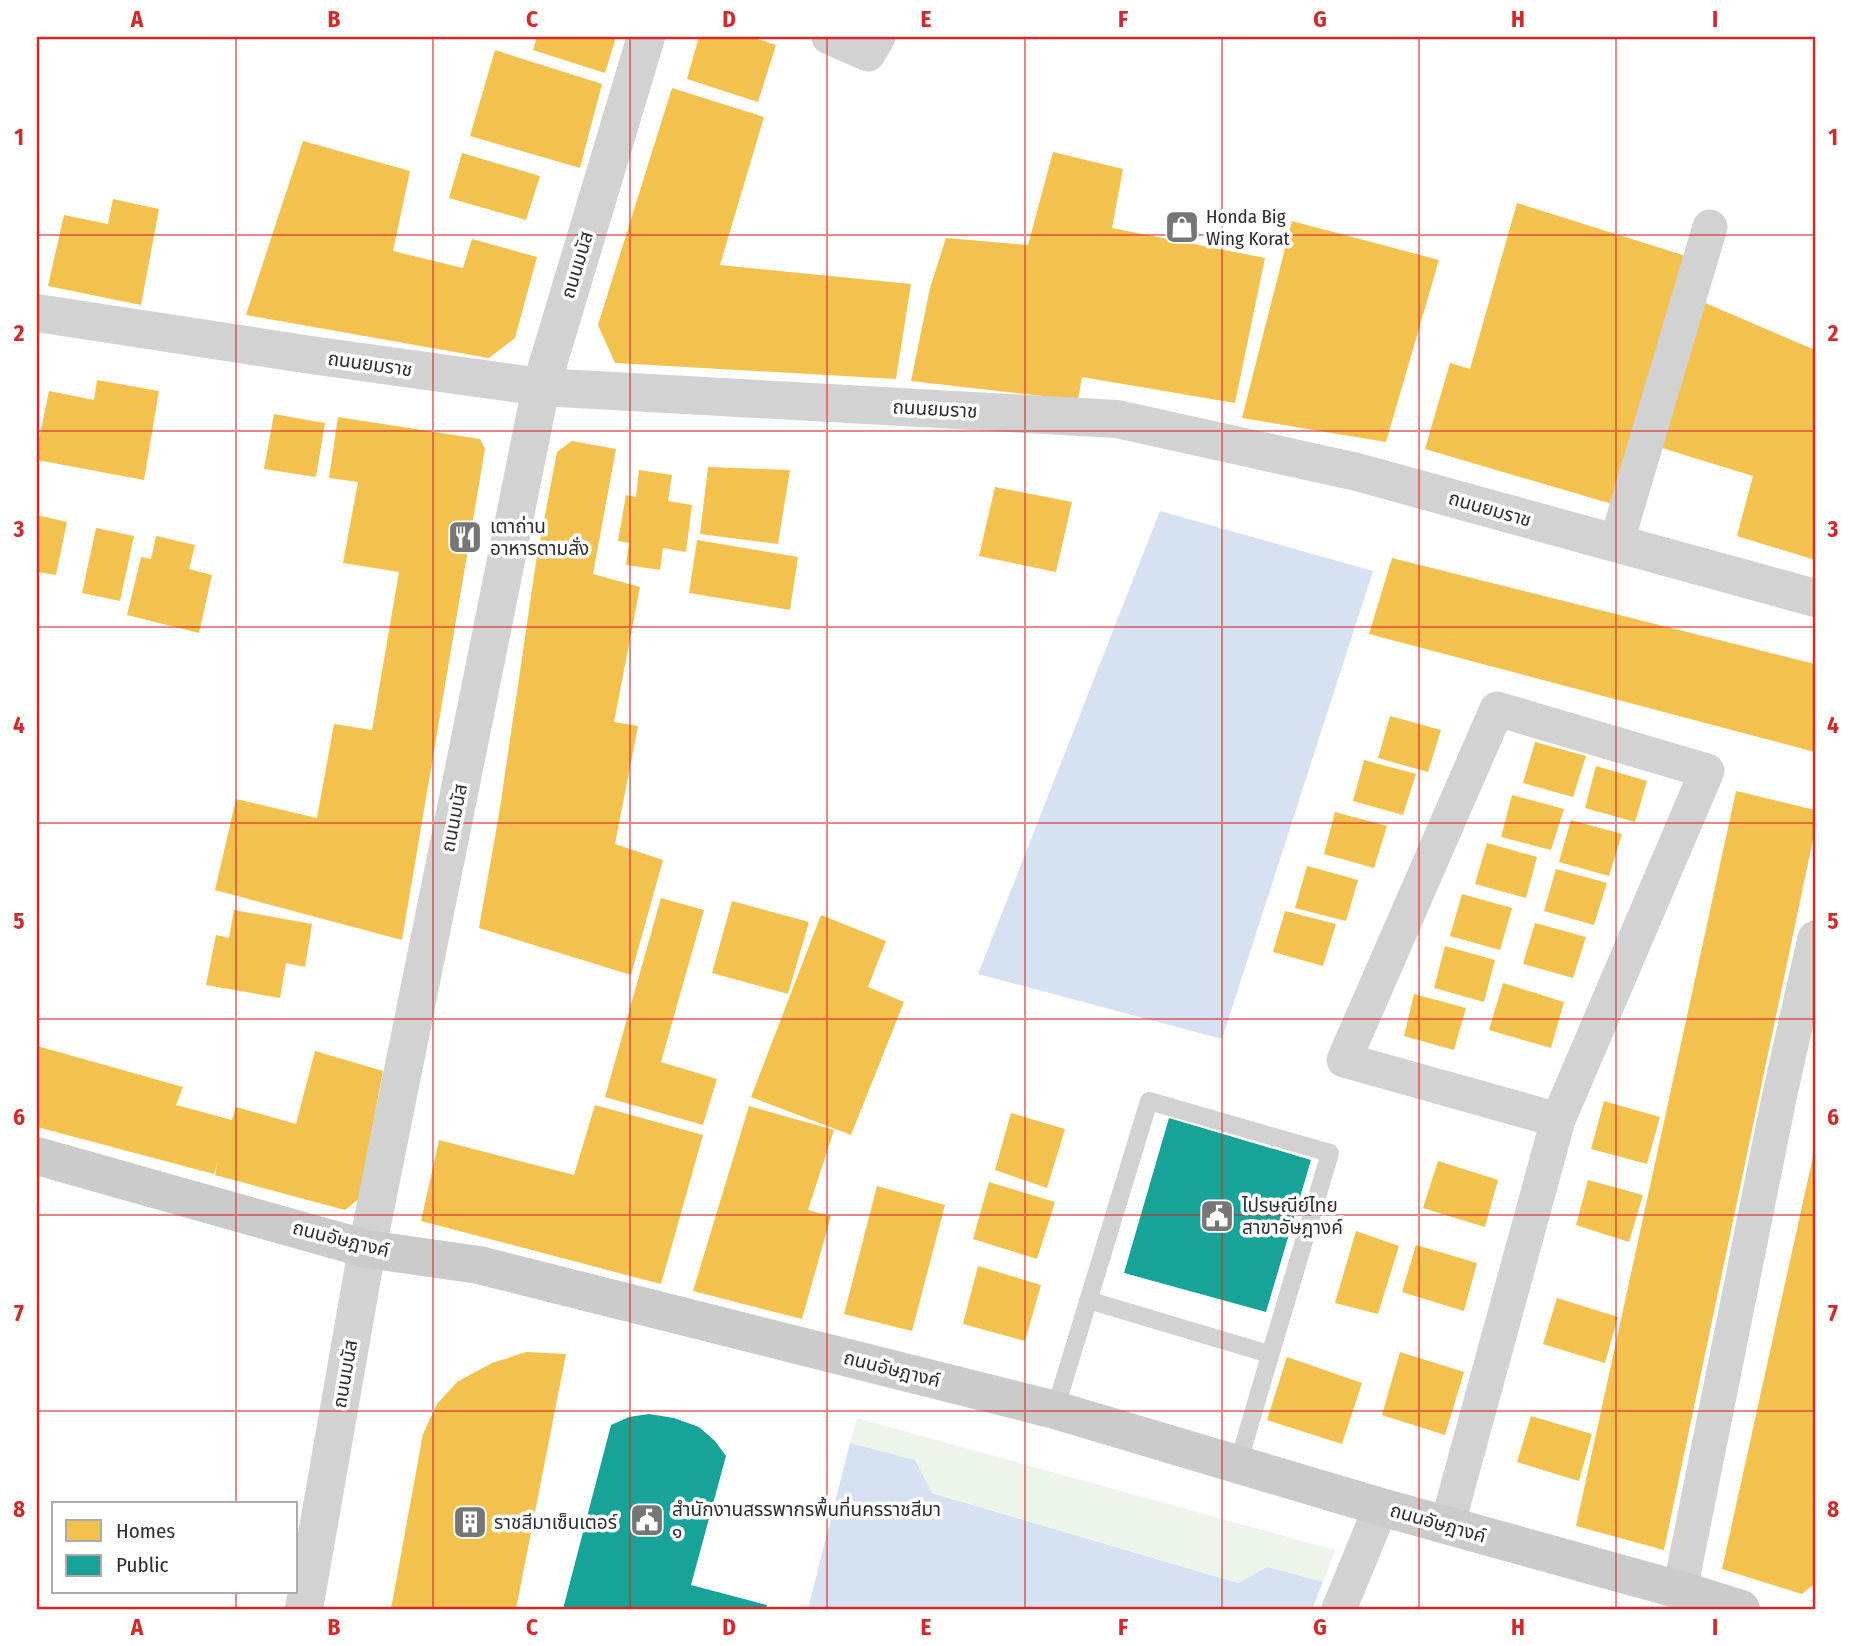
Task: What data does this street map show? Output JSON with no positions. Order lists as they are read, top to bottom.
{
  "streets": {
    "main road": ["ถนนอัษฎางค์"],
    "street": ["ถนนมนัส", "ถนนยมราช"]
  },
  "crossings": [
    ["ถนนมนัส", "ถนนยมราช"],
    ["ถนนมนัส", "ถนนอัษฎางค์"]
  ],
  "places": {
    "shop": ["Honda Big Wing Korat"],
    "restaurant": ["เตาถ่าน อาหารตามสั่ง"],
    "public building": ["ไปรษณีย์ไทย สาขาอัษฎางค์", "สำนักงานสรรพากรพื้นที่นครราชสีมา ๑"],
    "building": ["ราชสีมาเซ็นเตอร์"]
  },
  "legend": ["Homes", "Public"],
  "grid": {
    "columns": [
      "A",
      "B",
      "C",
      "D",
      "E",
      "F",
      "G",
      "H",
      "I"
    ],
    "rows": [
      "1",
      "2",
      "3",
      "4",
      "5",
      "6",
      "7",
      "8"
    ]
  }
}
